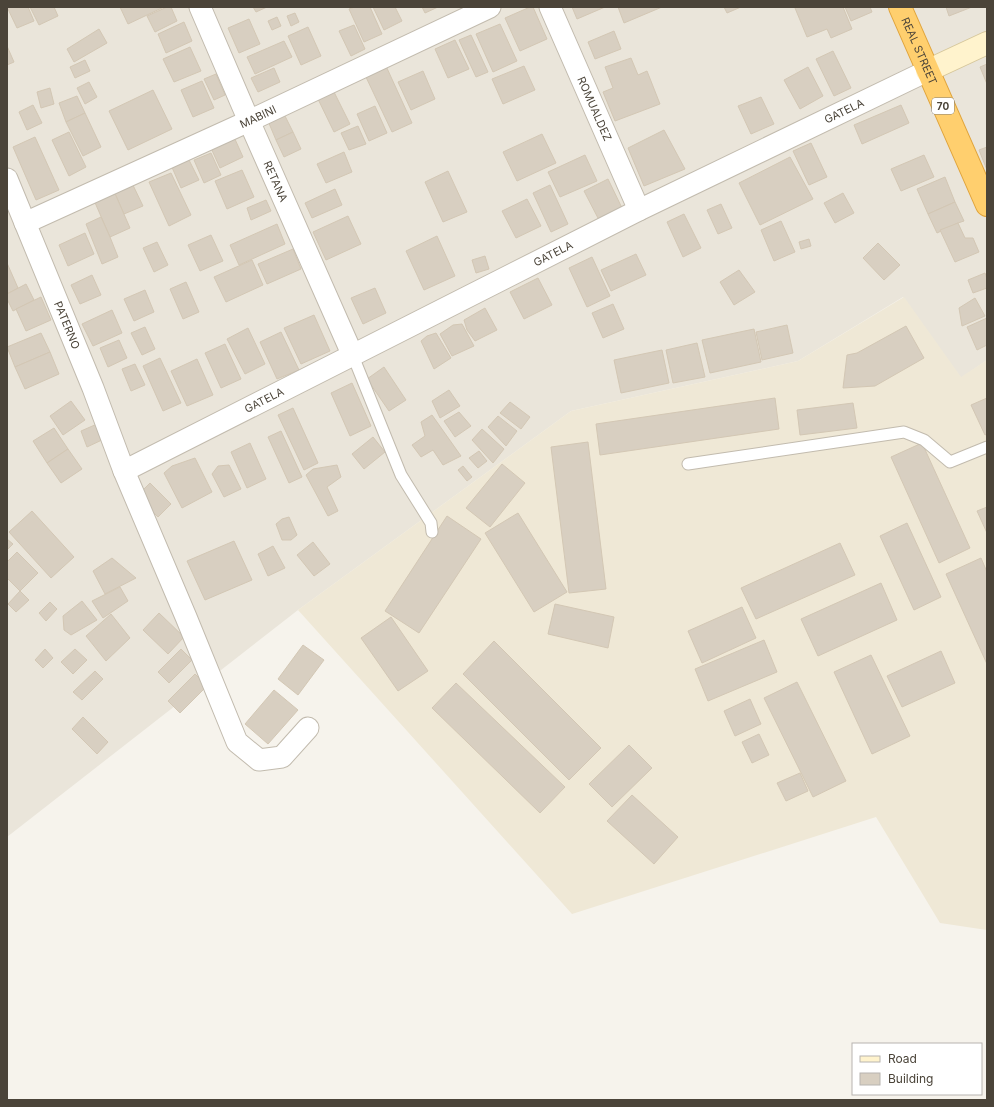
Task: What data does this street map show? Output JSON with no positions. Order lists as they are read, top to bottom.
{
  "streets": {
    "highway": ["REAL STREET", "70"],
    "street": [
      "ROMUALDEZ",
      "GATELA",
      "MABINI",
      "RETANA",
      "PATERNO"
    ]
  },
  "crossings": [
    ["REAL STREET", "GATELA"],
    ["ROMUALDEZ", "GATELA"],
    ["GATELA", "RETANA"],
    ["GATELA", "PATERNO"],
    ["MABINI", "RETANA"],
    ["MABINI", "PATERNO"]
  ],
  "legend": ["Road", "Building"]
}
